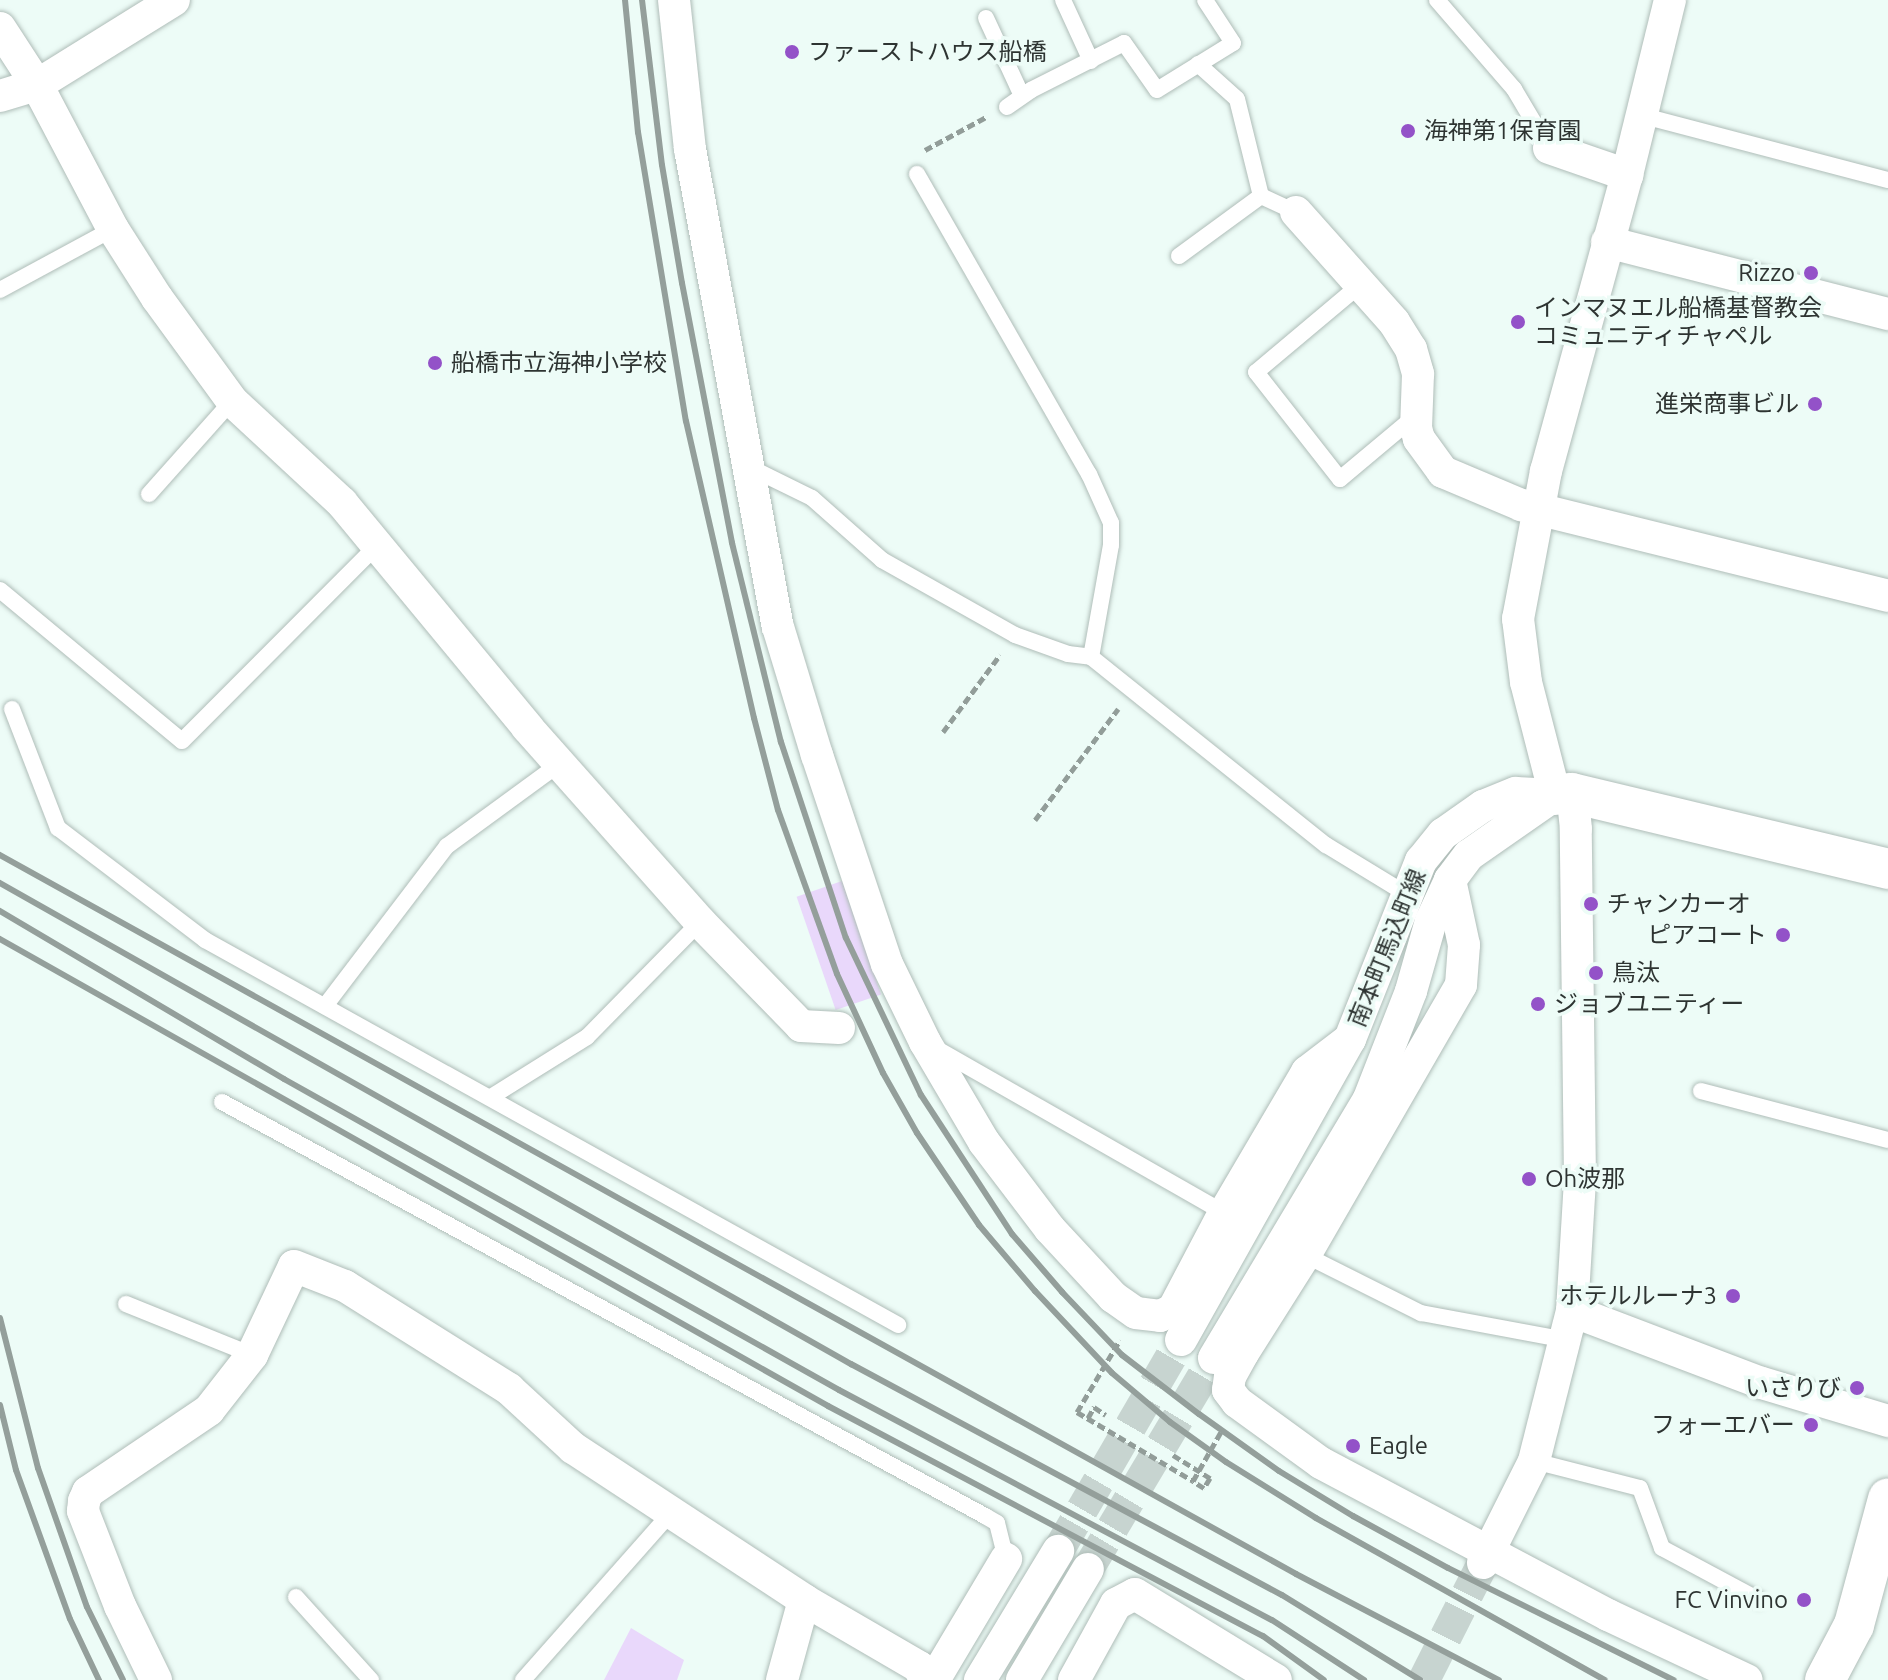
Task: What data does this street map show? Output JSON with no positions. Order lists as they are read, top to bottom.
{
  "streets": {
    "street": ["南本町馬込町線"]
  },
  "places": [
    "ファーストハウス船橋",
    "海神第1保育園",
    "Rizzo",
    "インマヌエル船橋基督教会 コミュニティチャペル",
    "船橋市立海神小学校",
    "進栄商事ビル",
    "チャンカーオ",
    "ピアコート",
    "鳥汰",
    "ジョブユニティー",
    "Oh波那",
    "ホテルルーナ3",
    "いさりび",
    "フォーエバー",
    "Eagle",
    "FC Vinvino"
  ]
}
